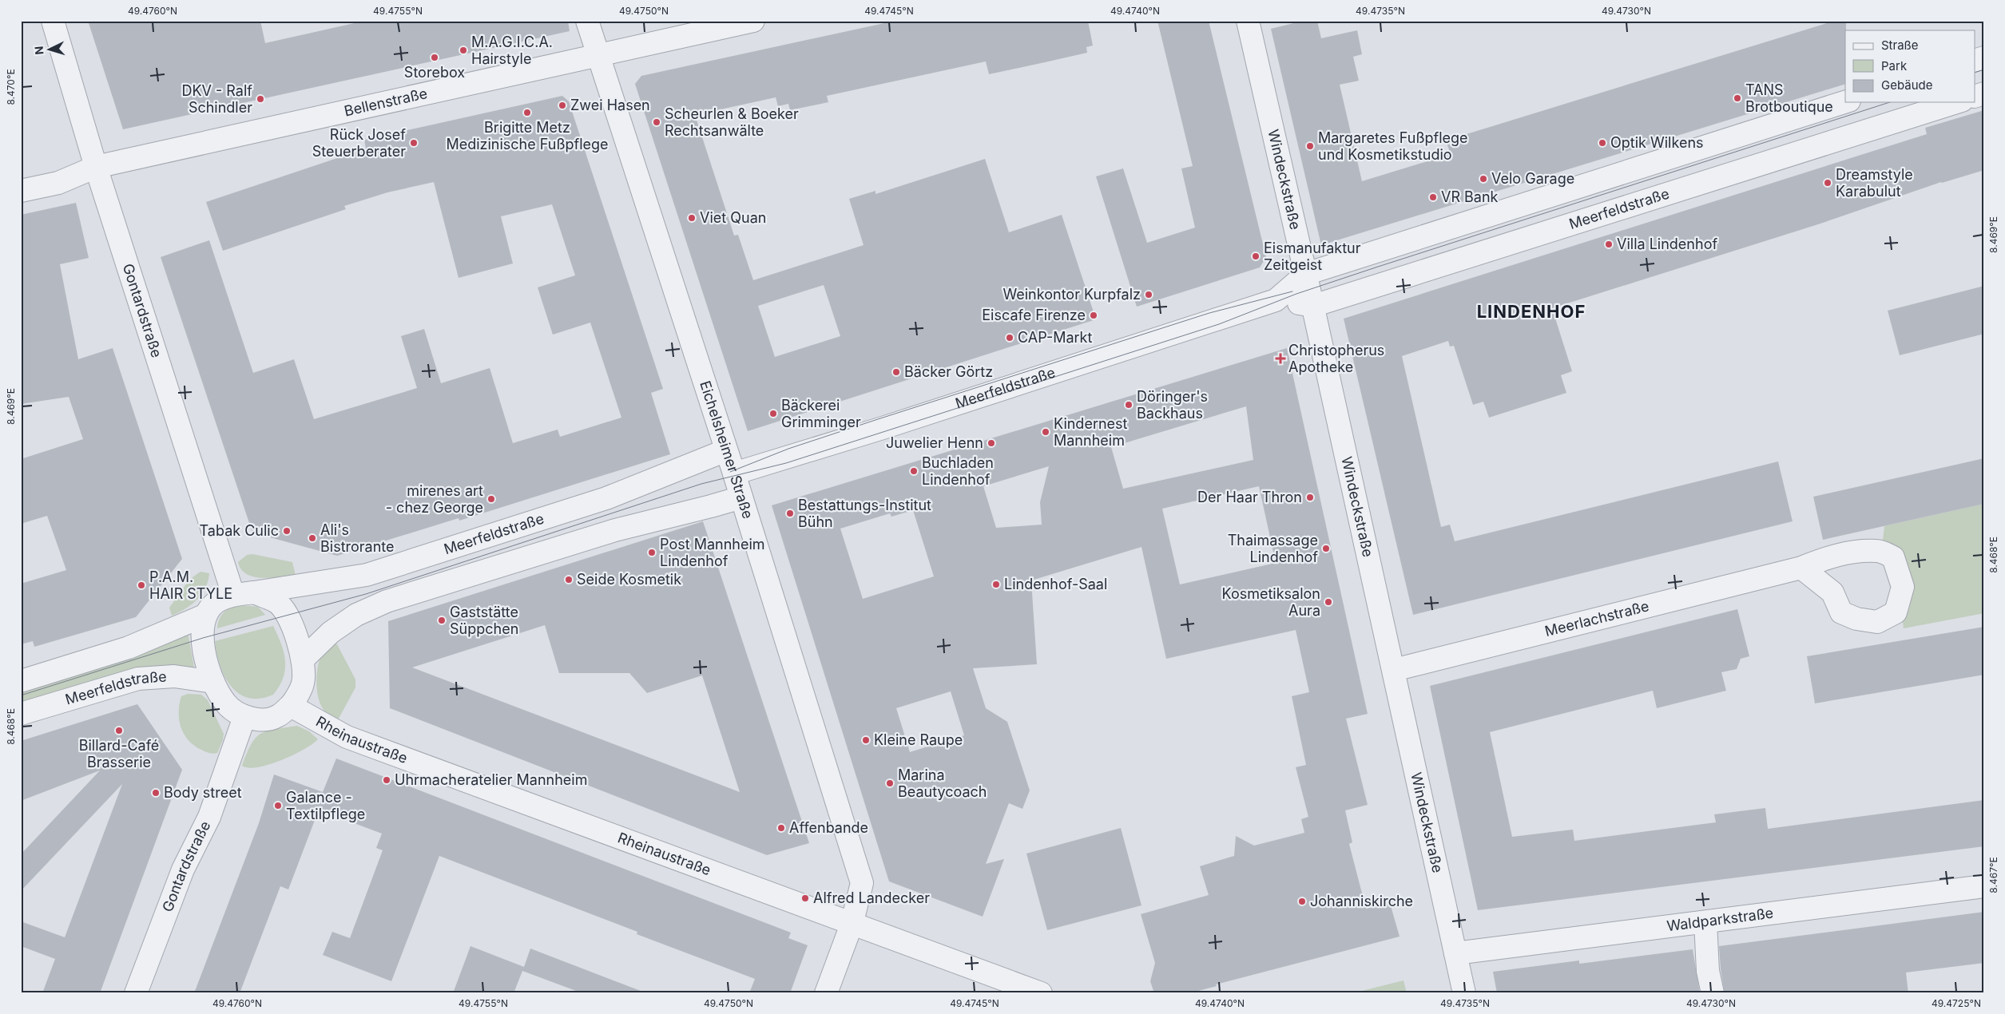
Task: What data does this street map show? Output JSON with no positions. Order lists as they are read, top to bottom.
{
  "streets": {
    "street": [
      "Bellenstraße",
      "Windeckstraße",
      "Meerfeldstraße",
      "Gontardstraße",
      "Eichelsheimer Straße",
      "Meerlachstraße",
      "Rheinaustraße",
      "Waldparkstraße"
    ]
  },
  "crossings": [
    ["Bellenstraße", "Gontardstraße"],
    ["Bellenstraße", "Eichelsheimer Straße"],
    ["Windeckstraße", "Meerfeldstraße"],
    ["Windeckstraße", "Meerlachstraße"],
    ["Windeckstraße", "Waldparkstraße"],
    ["Meerfeldstraße", "Gontardstraße"],
    ["Meerfeldstraße", "Eichelsheimer Straße"],
    ["Meerfeldstraße", "Rheinaustraße"],
    ["Gontardstraße", "Rheinaustraße"],
    ["Eichelsheimer Straße", "Rheinaustraße"]
  ],
  "districts": ["LINDENHOF"],
  "places": {
    "other": [
      "M.A.G.I.C.A. Hairstyle",
      "Storebox",
      "TANS Brotboutique",
      "DKV - Ralf Schindler",
      "Zwei Hasen",
      "Brigitte Metz Medizinische Fußpflege",
      "Scheurlen & Boeker Rechtsanwälte",
      "Rück Josef Steuerberater",
      "Optik Wilkens",
      "Margaretes Fußpflege und Kosmetikstudio",
      "Velo Garage",
      "Dreamstyle Karabulut",
      "VR Bank",
      "Viet Quan",
      "Villa Lindenhof",
      "Eismanufaktur Zeitgeist",
      "Weinkontor Kurpfalz",
      "Eiscafe Firenze",
      "CAP-Markt",
      "Bäcker Görtz",
      "Döringer's Backhaus",
      "Bäckerei Grimminger",
      "Kindernest Mannheim",
      "Juwelier Henn",
      "Buchladen Lindenhof",
      "Der Haar Thron",
      "mirenes art - chez George",
      "Bestattungs-Institut Bühn",
      "Tabak Culic",
      "Ali's Bistrorante",
      "Thaimassage Lindenhof",
      "Post Mannheim Lindenhof",
      "Seide Kosmetik",
      "Lindenhof-Saal",
      "P.A.M. HAIR STYLE",
      "Kosmetiksalon Aura",
      "Gaststätte Süppchen",
      "Billard-Café Brasserie",
      "Kleine Raupe",
      "Uhrmacheratelier Mannheim",
      "Marina Beautycoach",
      "Body street",
      "Galance - Textilpflege",
      "Affenbande",
      "Alfred Landecker",
      "Johanniskirche"
    ],
    "health": ["Christopherus Apotheke"]
  },
  "legend": ["Straße", "Park", "Gebäude"],
  "north": "left",
  "coordinates": [
    "49.4760°N",
    "49.4755°N",
    "49.4750°N",
    "49.4745°N",
    "49.4740°N",
    "49.4735°N",
    "49.4730°N",
    "8.470°E",
    "8.469°E",
    "8.468°E",
    "8.467°E",
    "49.4725°N"
  ]
}
